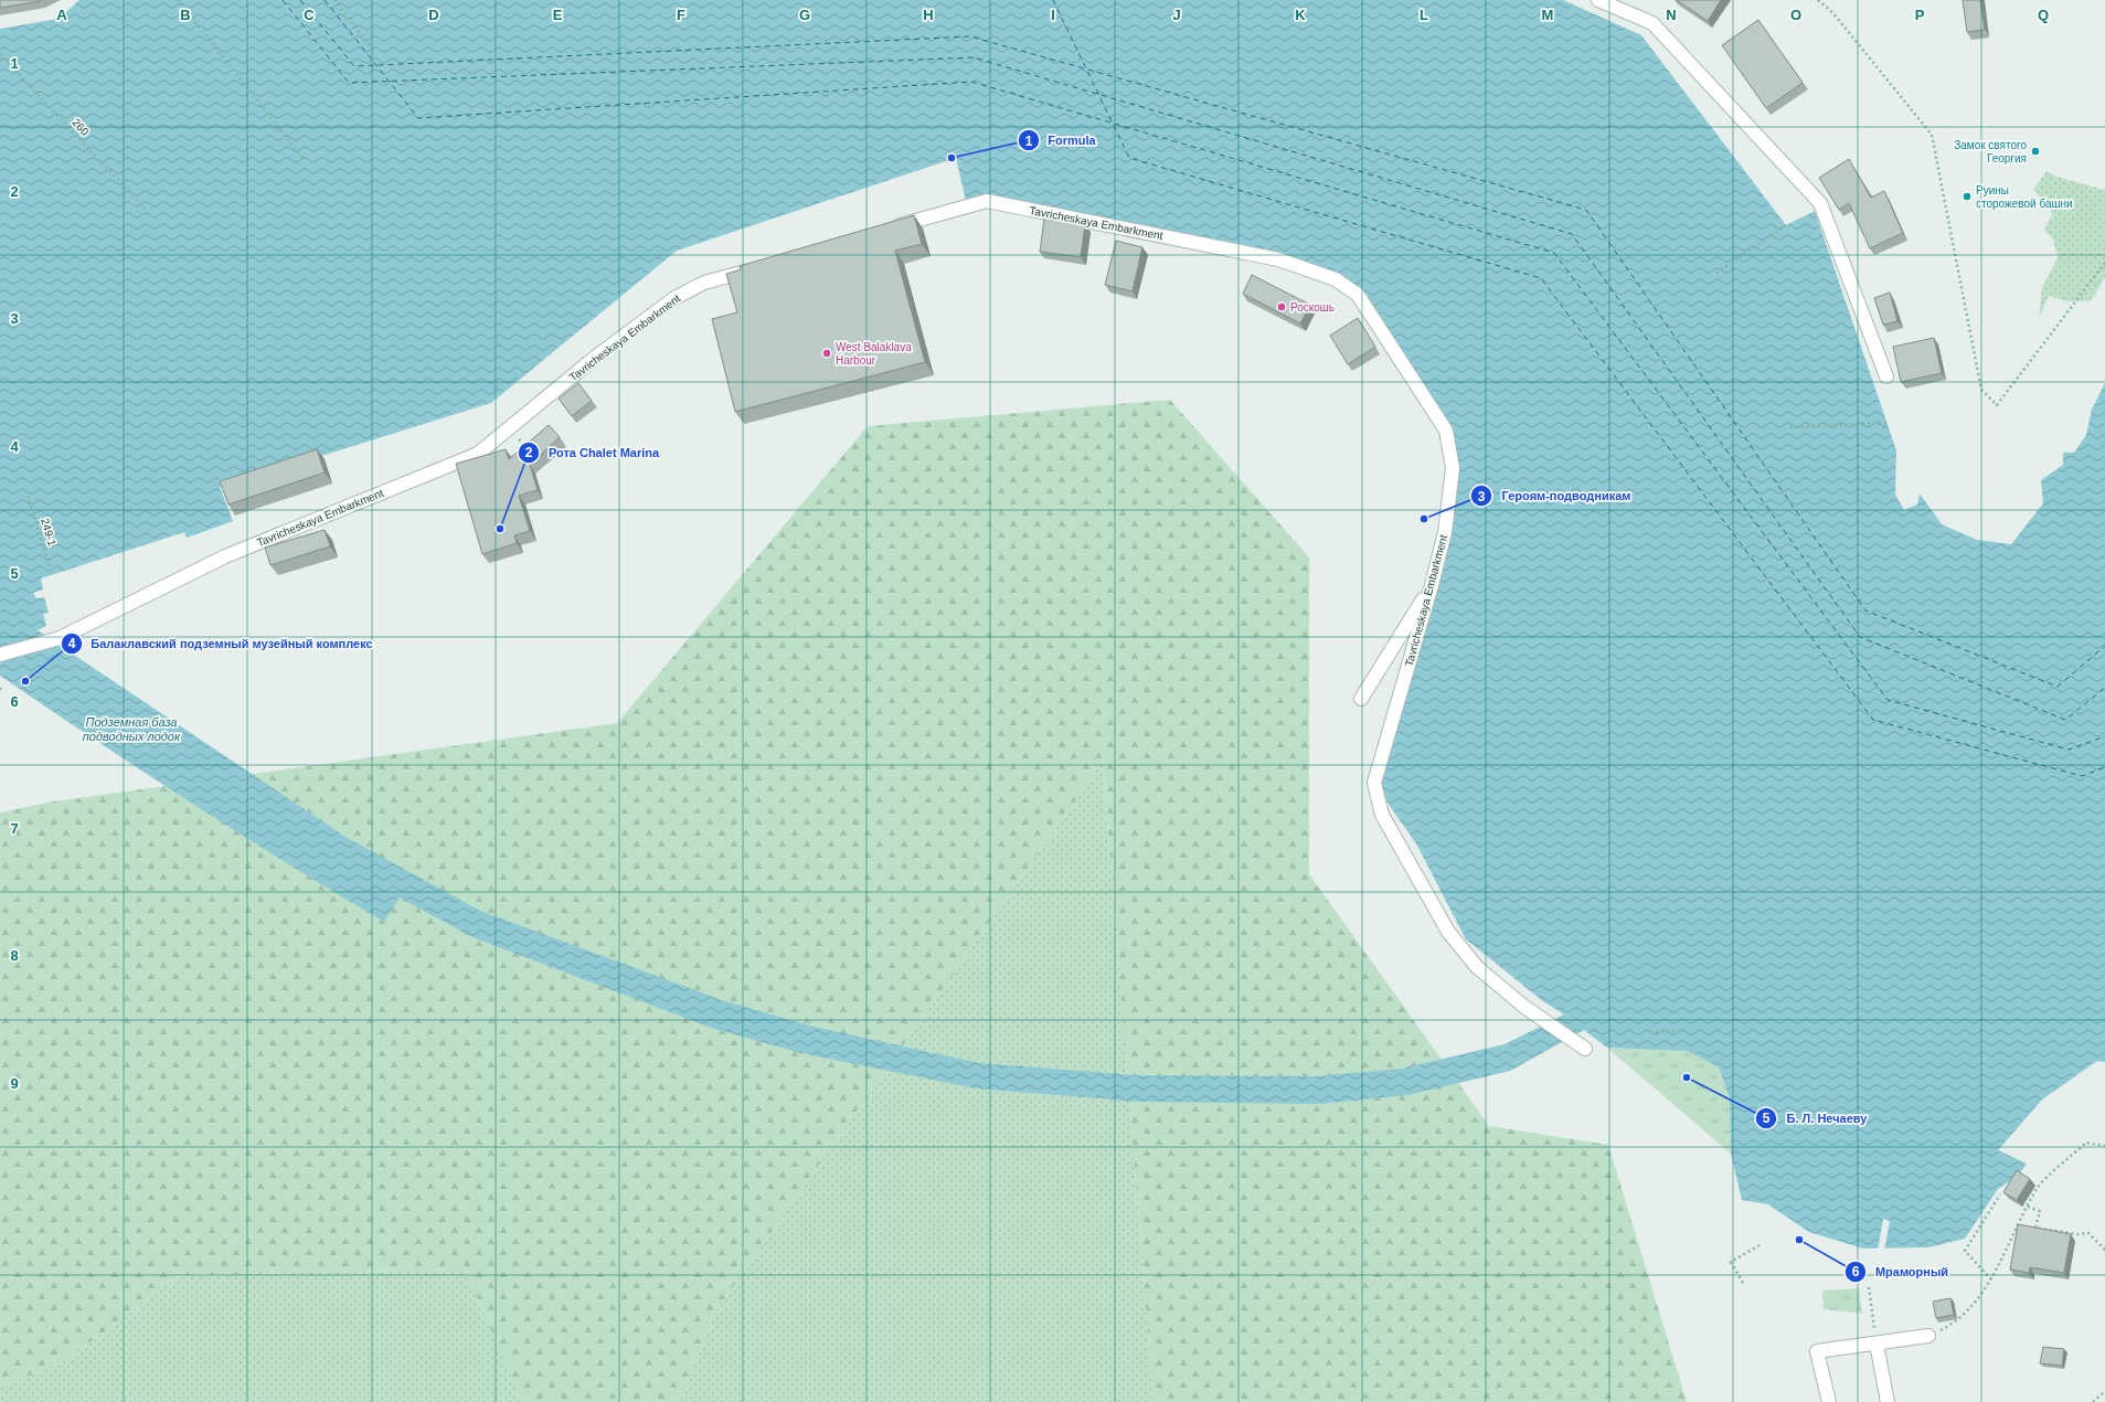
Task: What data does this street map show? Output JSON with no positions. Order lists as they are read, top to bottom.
{
  "streets": {
    "street": ["Tavricheskaya Embarkment"],
    "path": ["260", "249-1"]
  },
  "water": ["Подземная база подводных лодок"],
  "places": [
    "Замок святого Георгия",
    "Formula",
    "Руины сторожевой башни",
    "Роскошь",
    "West Balaklava Harbour",
    "Героям-подводникам",
    "Рота Chalet Marina",
    "Балаклавский подземный музейный комплекс",
    "Б. Л. Нечаеву",
    "Мраморный"
  ],
  "grid": {
    "columns": [
      "A",
      "B",
      "C",
      "D",
      "E",
      "F",
      "G",
      "H",
      "I",
      "J",
      "K",
      "L",
      "M",
      "N",
      "O",
      "P",
      "Q"
    ],
    "rows": [
      "1",
      "2",
      "3",
      "4",
      "5",
      "6",
      "7",
      "8",
      "9"
    ]
  }
}
